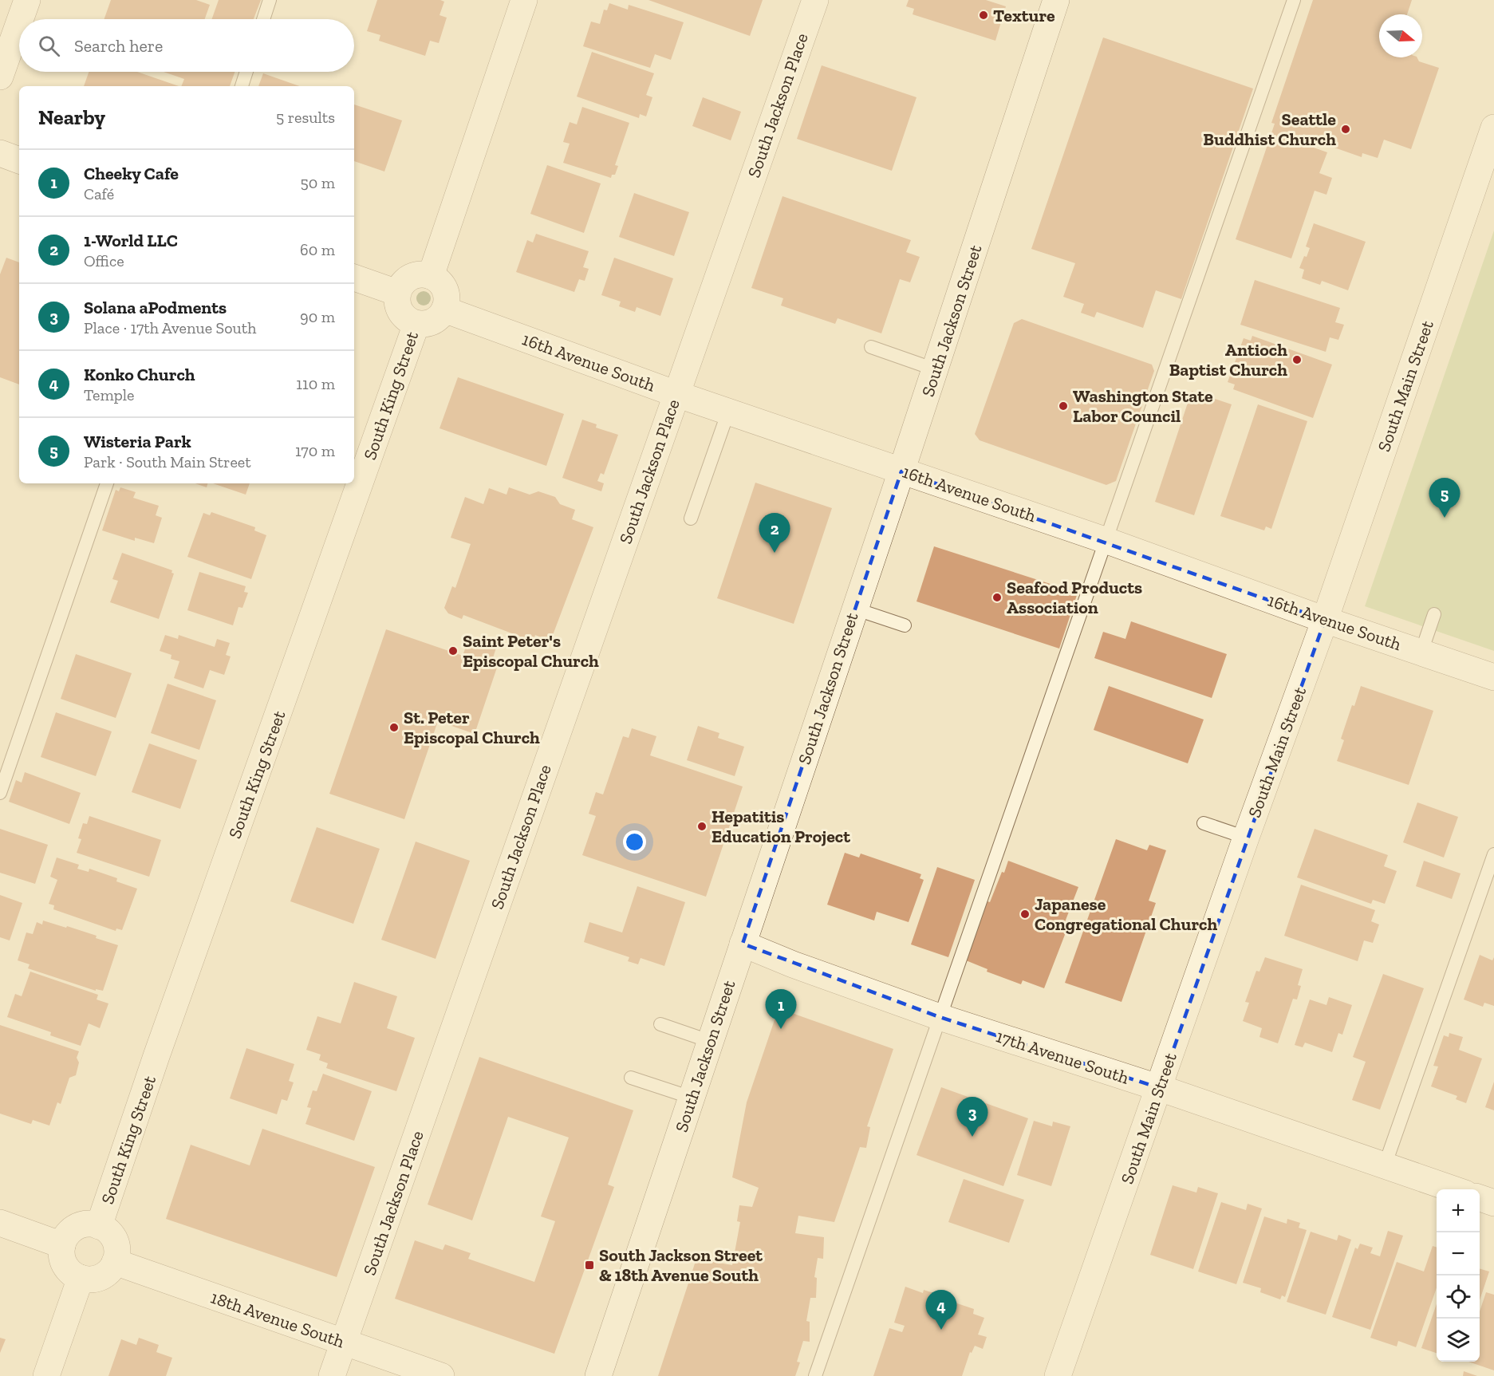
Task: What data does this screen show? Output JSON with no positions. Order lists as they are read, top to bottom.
{
  "streets": {
    "street": [
      "South Jackson Place",
      "South Jackson Street",
      "16th Avenue South",
      "South Main Street",
      "South King Street",
      "17th Avenue South",
      "18th Avenue South"
    ]
  },
  "crossings": [
    ["South Jackson Place", "16th Avenue South"],
    ["South Jackson Place", "18th Avenue South"],
    ["South Jackson Street", "16th Avenue South"],
    ["South Jackson Street", "17th Avenue South"],
    ["16th Avenue South", "South Main Street"],
    ["16th Avenue South", "South King Street"],
    ["South Main Street", "17th Avenue South"],
    ["South King Street", "18th Avenue South"]
  ],
  "places": {
    "other": [
      "Texture",
      "Seattle Buddhist Church",
      "Antioch Baptist Church",
      "Washington State Labor Council",
      "Seafood Products Association",
      "Saint Peter's Episcopal Church",
      "St. Peter Episcopal Church",
      "Hepatitis Education Project",
      "Japanese Congregational Church"
    ],
    "transit": ["South Jackson Street & 18th Avenue South"]
  },
  "north": "right",
  "page": {
    "search": "Search here",
    "heading": ["Nearby", "5 results"],
    "list": [
      {
        "mark": "1",
        "name": "Cheeky Cafe",
        "note": "Café",
        "value": "50 m"
      },
      {
        "mark": "2",
        "name": "1-World LLC",
        "note": "Office",
        "value": "60 m"
      },
      {
        "mark": "3",
        "name": "Solana aPodments",
        "note": "Place · 17th Avenue South",
        "value": "90 m"
      },
      {
        "mark": "4",
        "name": "Konko Church",
        "note": "Temple",
        "value": "110 m"
      },
      {
        "mark": "5",
        "name": "Wisteria Park",
        "note": "Park · South Main Street",
        "value": "170 m"
      }
    ],
    "pins": [
      "5",
      "2",
      "1",
      "3",
      "4"
    ],
    "map_buttons": ["+", "−"]
  }
}
